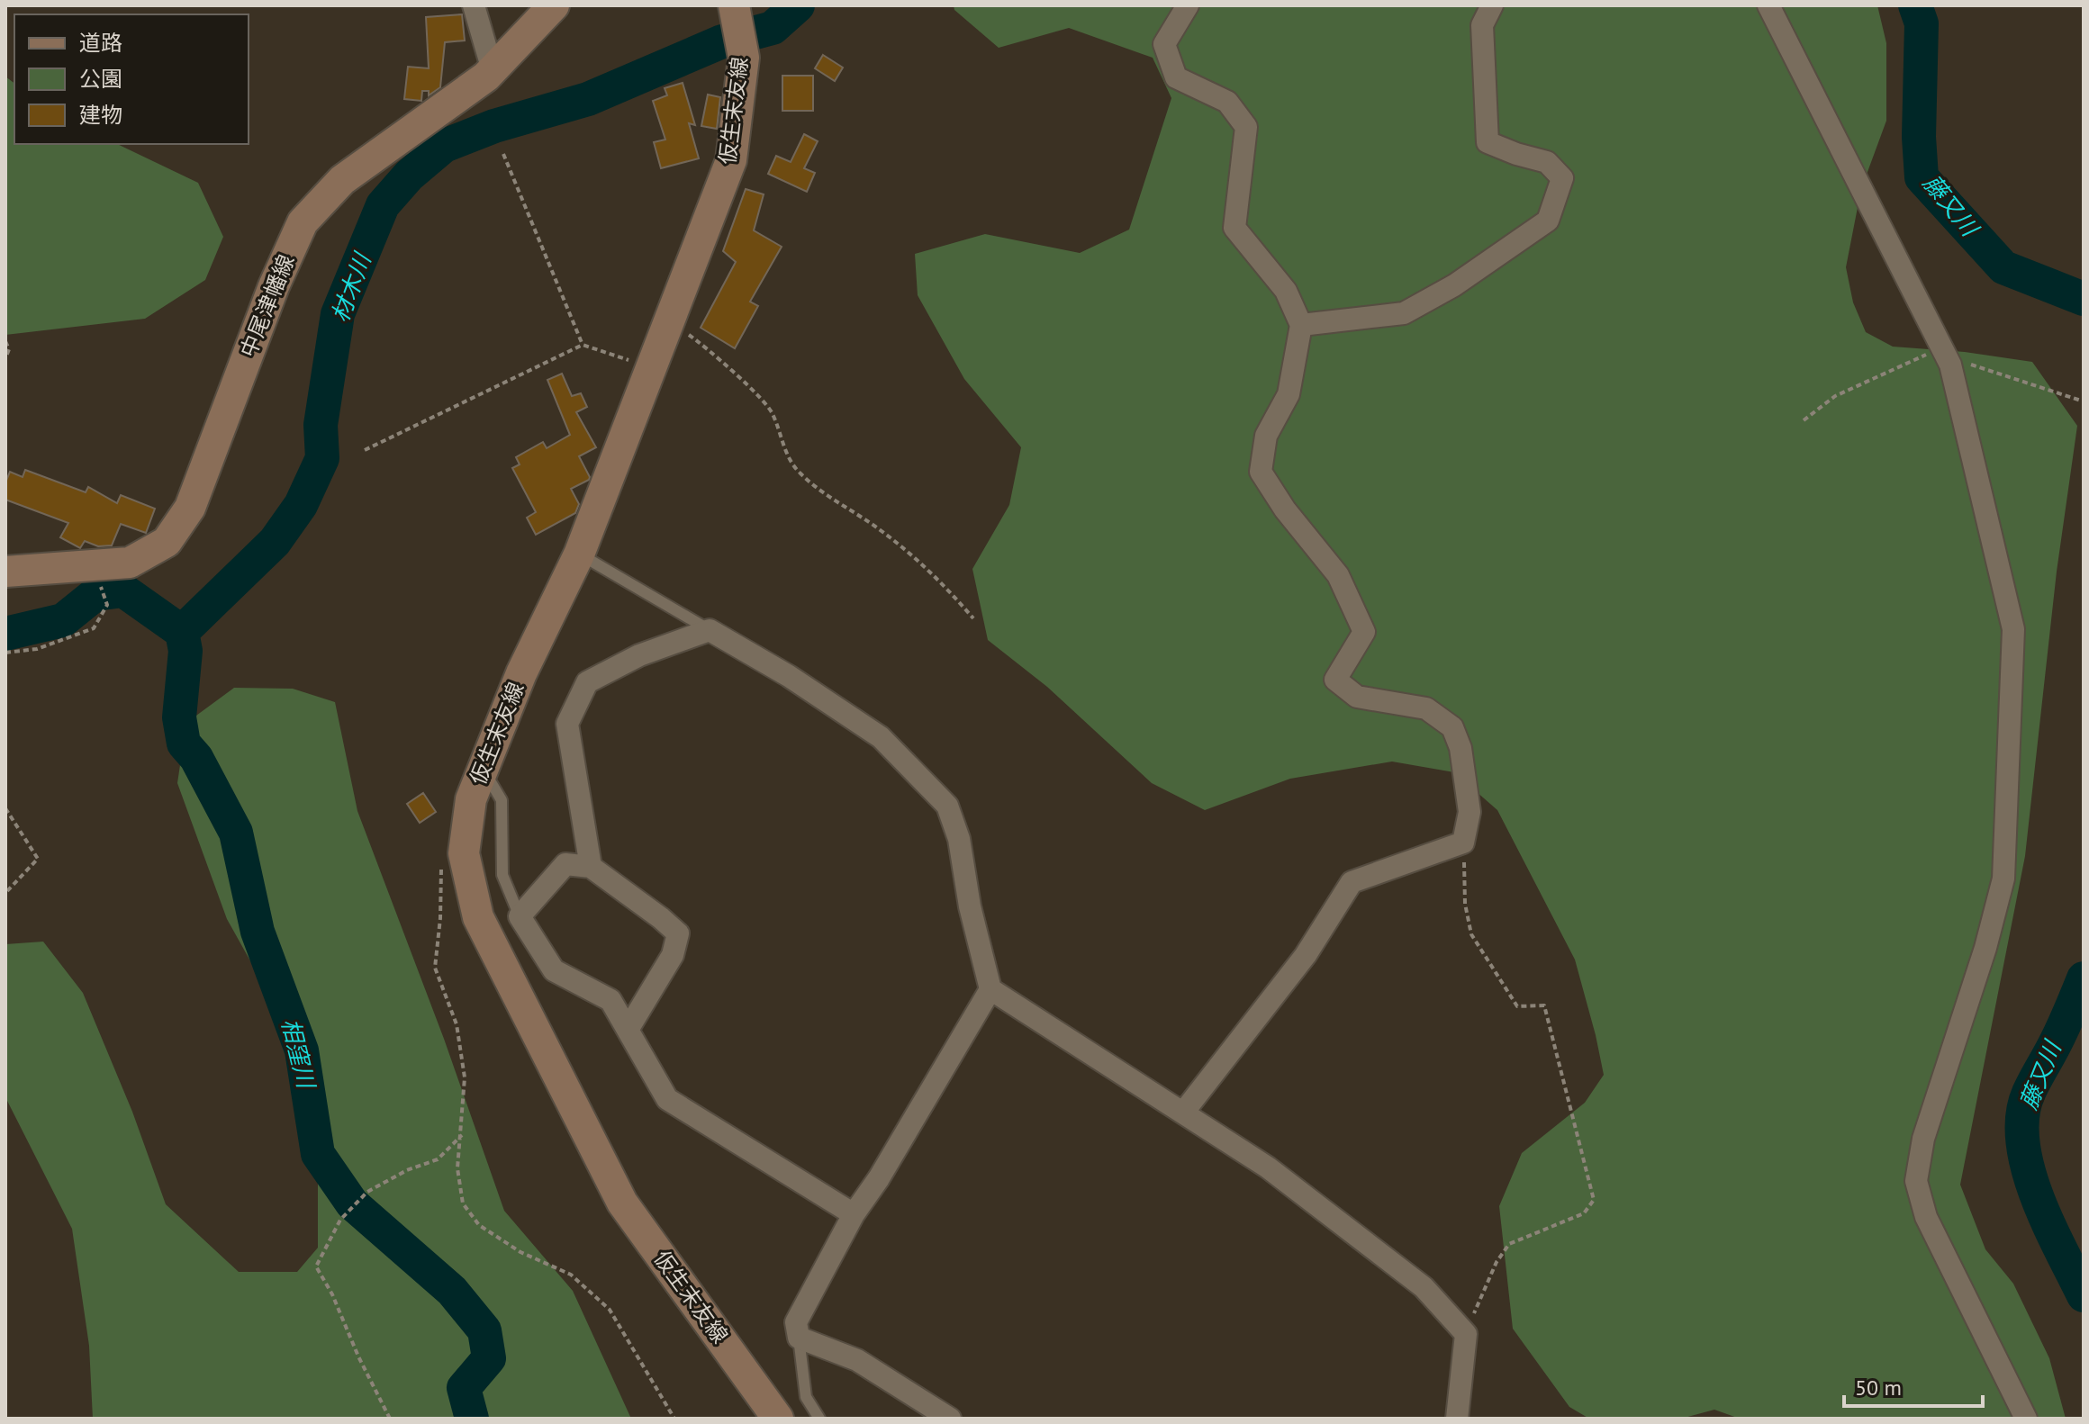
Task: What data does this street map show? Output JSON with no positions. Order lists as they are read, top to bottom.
{
  "streets": {
    "main road": ["仮生末友線", "中尾津幡線"]
  },
  "water": ["藤又川", "材木川", "相窪川"],
  "legend": ["道路", "公園", "建物"],
  "scale_bar": "50 m"
}
